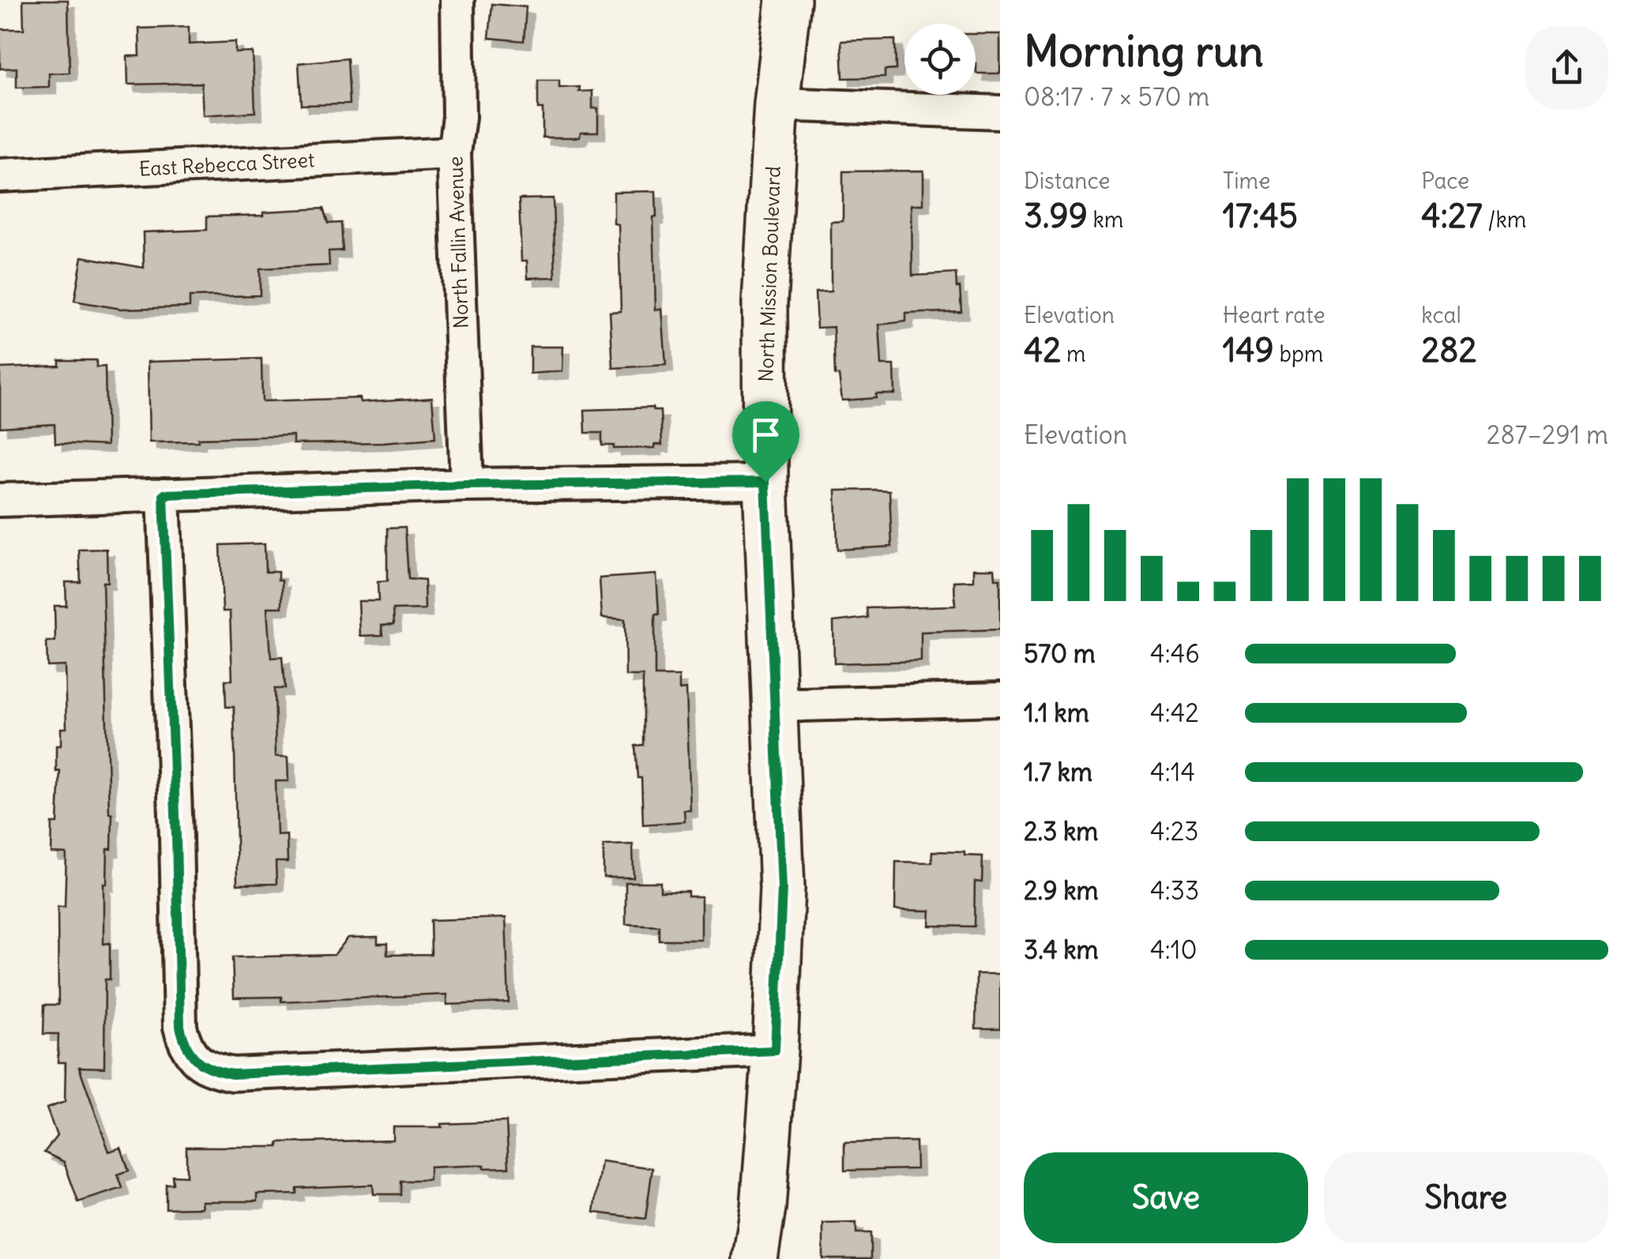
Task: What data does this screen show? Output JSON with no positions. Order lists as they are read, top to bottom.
{
  "streets": {
    "main road": ["North Mission Boulevard"],
    "street": ["East Rebecca Street", "North Fallin Avenue"]
  },
  "crossings": [
    ["East Rebecca Street", "North Fallin Avenue"]
  ],
  "page": {
    "heading": ["Morning run", "08:17 · 7 × 570 m"],
    "stats": [
      ["Distance", "3.99 km"],
      ["Time", "17:45"],
      ["Pace", "4:27 /km"],
      ["Elevation", "42 m"],
      ["Heart rate", "149 bpm"],
      ["kcal", "282"]
    ],
    "chart": ["Elevation", "287–291 m"],
    "list": [
      {
        "name": "570 m",
        "note": "4:46"
      },
      {
        "name": "1.1 km",
        "note": "4:42"
      },
      {
        "name": "1.7 km",
        "note": "4:14"
      },
      {
        "name": "2.3 km",
        "note": "4:23"
      },
      {
        "name": "2.9 km",
        "note": "4:33"
      },
      {
        "name": "3.4 km",
        "note": "4:10"
      }
    ],
    "buttons": ["Save", "Share"]
  }
}
